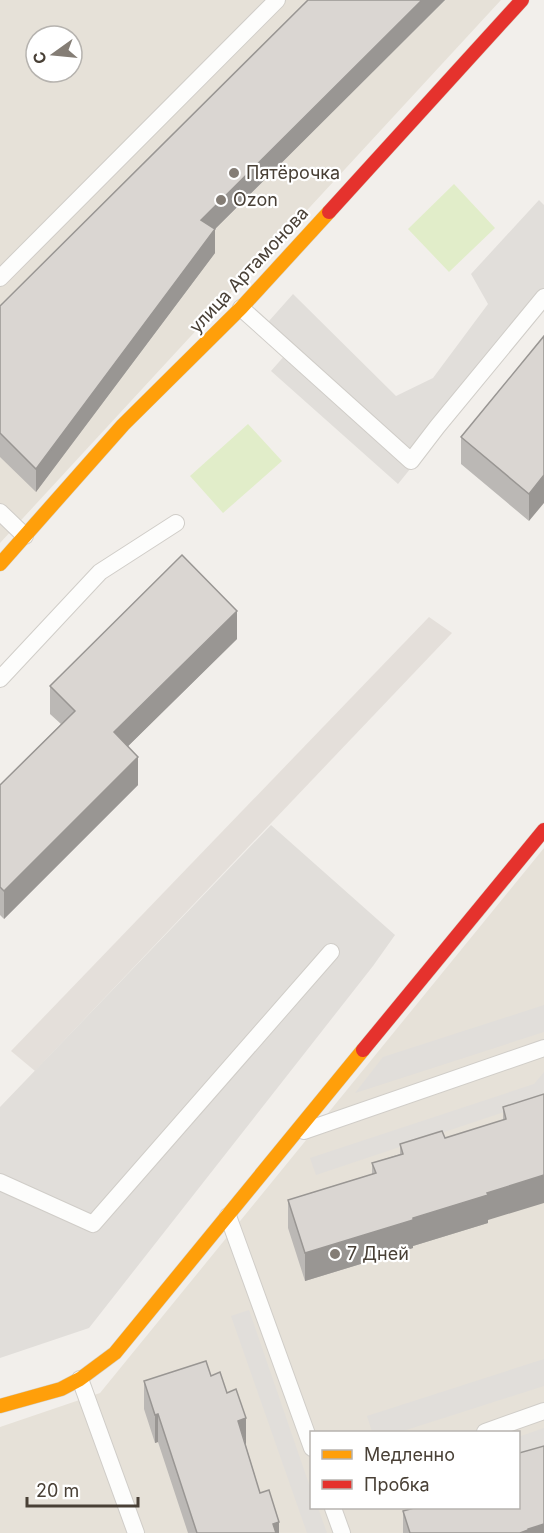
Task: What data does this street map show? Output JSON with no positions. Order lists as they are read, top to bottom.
{
  "streets": {
    "street": ["улица Артамонова"]
  },
  "places": ["Пятёрочка", "Ozon", "7 Дней"],
  "legend": ["Медленно", "Пробка"],
  "scale_bar": "20 m",
  "north": "left"
}
